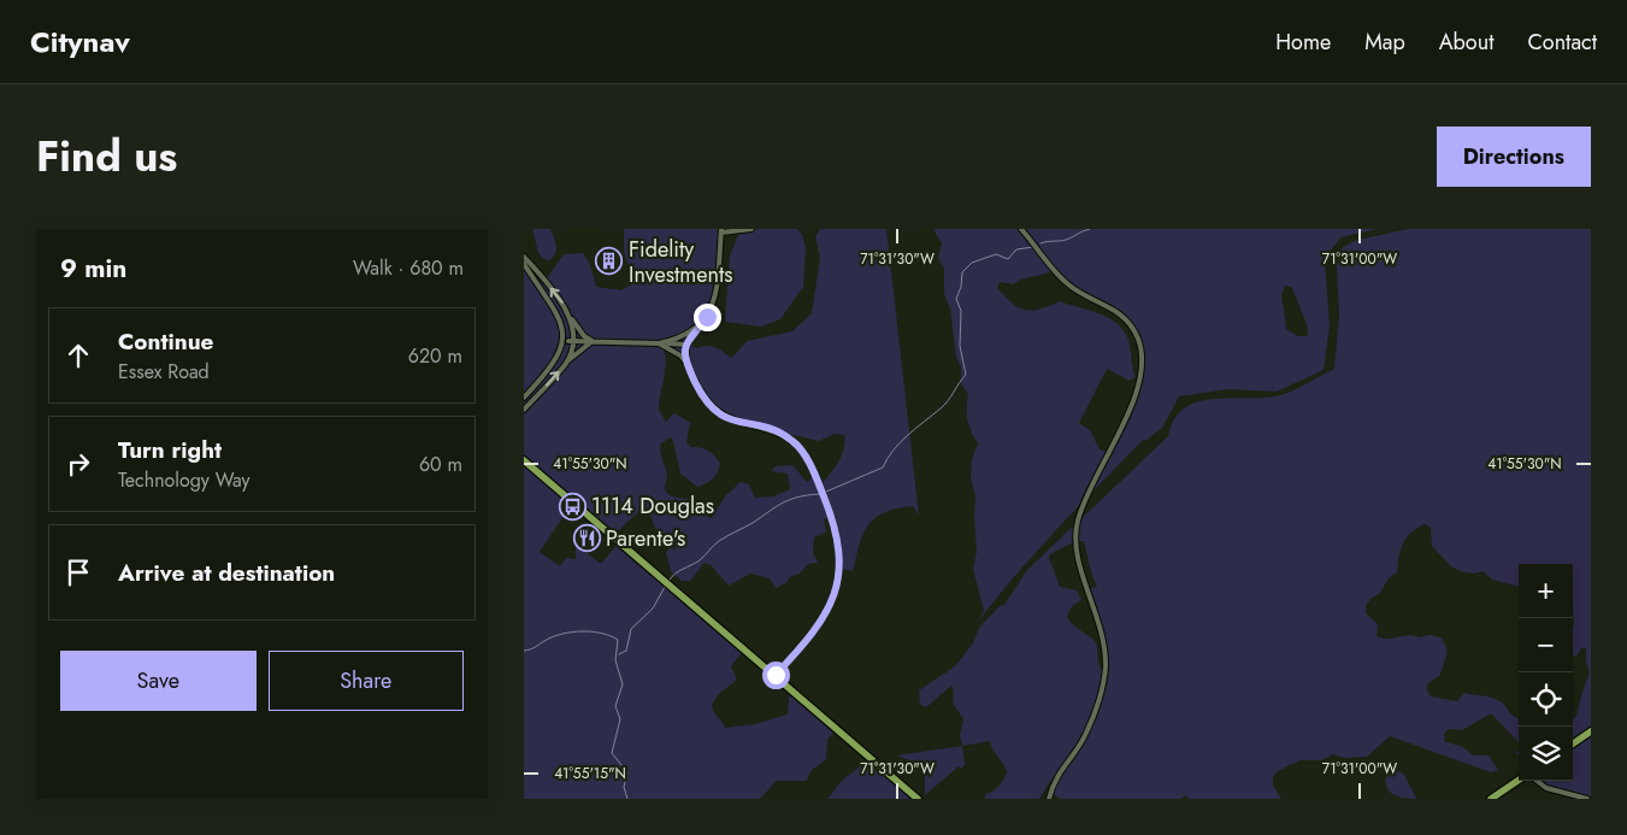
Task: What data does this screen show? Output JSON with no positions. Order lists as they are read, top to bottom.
{
  "places": {
    "building": ["Fidelity Investments"],
    "bus stop": ["1114 Douglas"],
    "restaurant": ["Parente's"]
  },
  "page": {
    "header": "Citynav",
    "nav": [
      "Home",
      "Map",
      "About",
      "Contact"
    ],
    "title": "Find us",
    "buttons": [
      "Directions",
      ["Save", "Share"]
    ],
    "heading": ["9 min", "Walk · 680 m"],
    "list": [
      ["Continue", "Essex Road", "620 m"],
      ["Turn right", "Technology Way", "60 m"],
      "Arrive at destination"
    ],
    "map_buttons": ["+", "−"]
  },
  "coordinates": [
    "71°31'30\"W",
    "71°31'00\"W",
    "41°55'30\"N",
    "41°55'15\"N"
  ]
}
